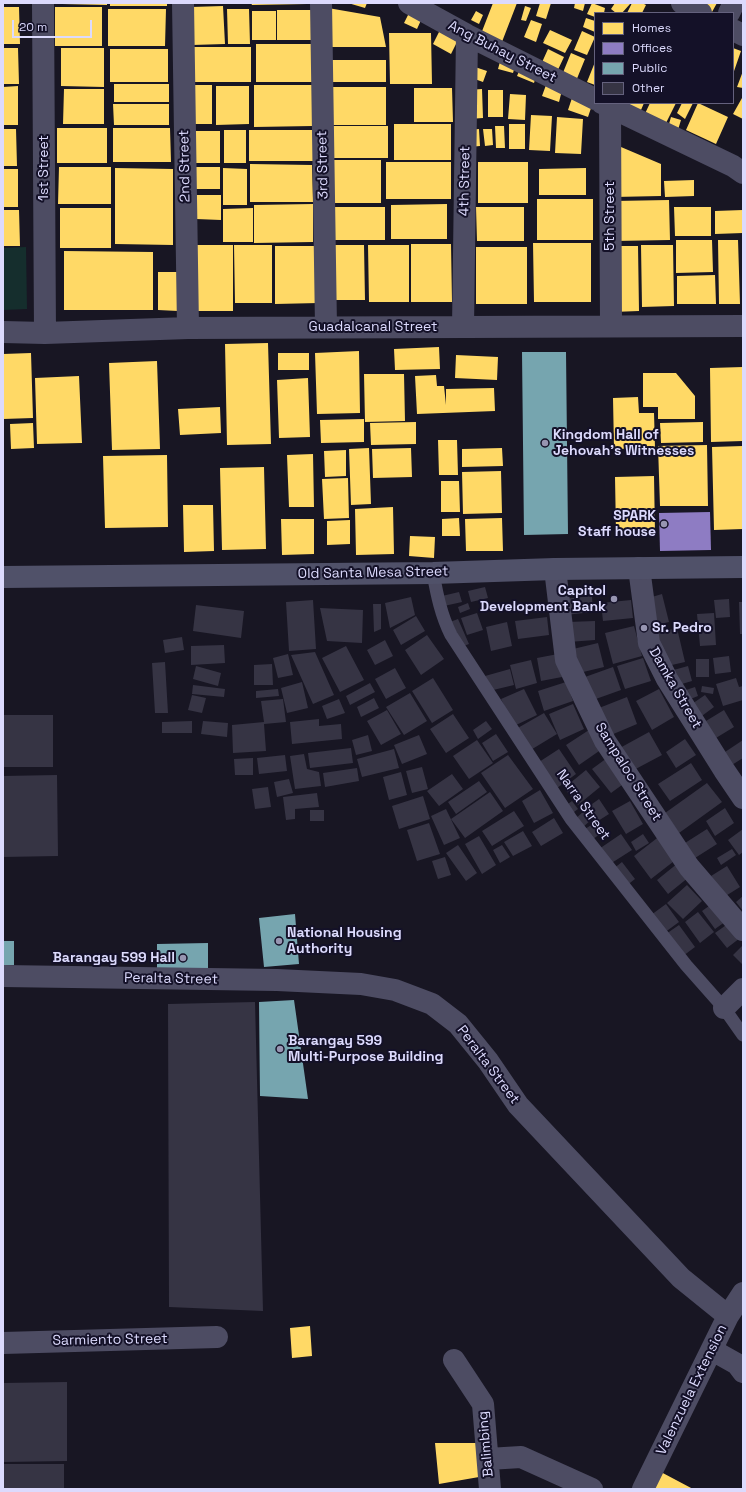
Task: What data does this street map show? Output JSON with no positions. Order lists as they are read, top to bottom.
{
  "streets": {
    "main road": ["Old Santa Mesa Street"],
    "street": [
      "Ang Buhay Street",
      "3rd Street",
      "2nd Street",
      "1st Street",
      "4th Street",
      "5th Street",
      "Guadalcanal Street",
      "Damka Street",
      "Sampaloc Street",
      "Peralta Street",
      "Sarmiento Street",
      "Valenzuela Extension",
      "Balimbing"
    ],
    "lane": ["Narra Street"]
  },
  "crossings": [
    ["Ang Buhay Street", "4th Street"],
    ["3rd Street", "Guadalcanal Street"],
    ["2nd Street", "Guadalcanal Street"],
    ["1st Street", "Guadalcanal Street"],
    ["4th Street", "Guadalcanal Street"],
    ["5th Street", "Guadalcanal Street"],
    ["Old Santa Mesa Street", "Damka Street"],
    ["Old Santa Mesa Street", "Sampaloc Street"],
    ["Old Santa Mesa Street", "Narra Street"],
    ["Peralta Street", "Valenzuela Extension"]
  ],
  "places": [
    "Kingdom Hall of Jehovah's Witnesses",
    "SPARK Staff house",
    "Capitol Development Bank",
    "Sr. Pedro",
    "National Housing Authority",
    "Barangay 599 Hall",
    "Barangay 599 Multi-Purpose Building"
  ],
  "legend": [
    "Homes",
    "Offices",
    "Public",
    "Other"
  ],
  "scale_bar": "20 m"
}
